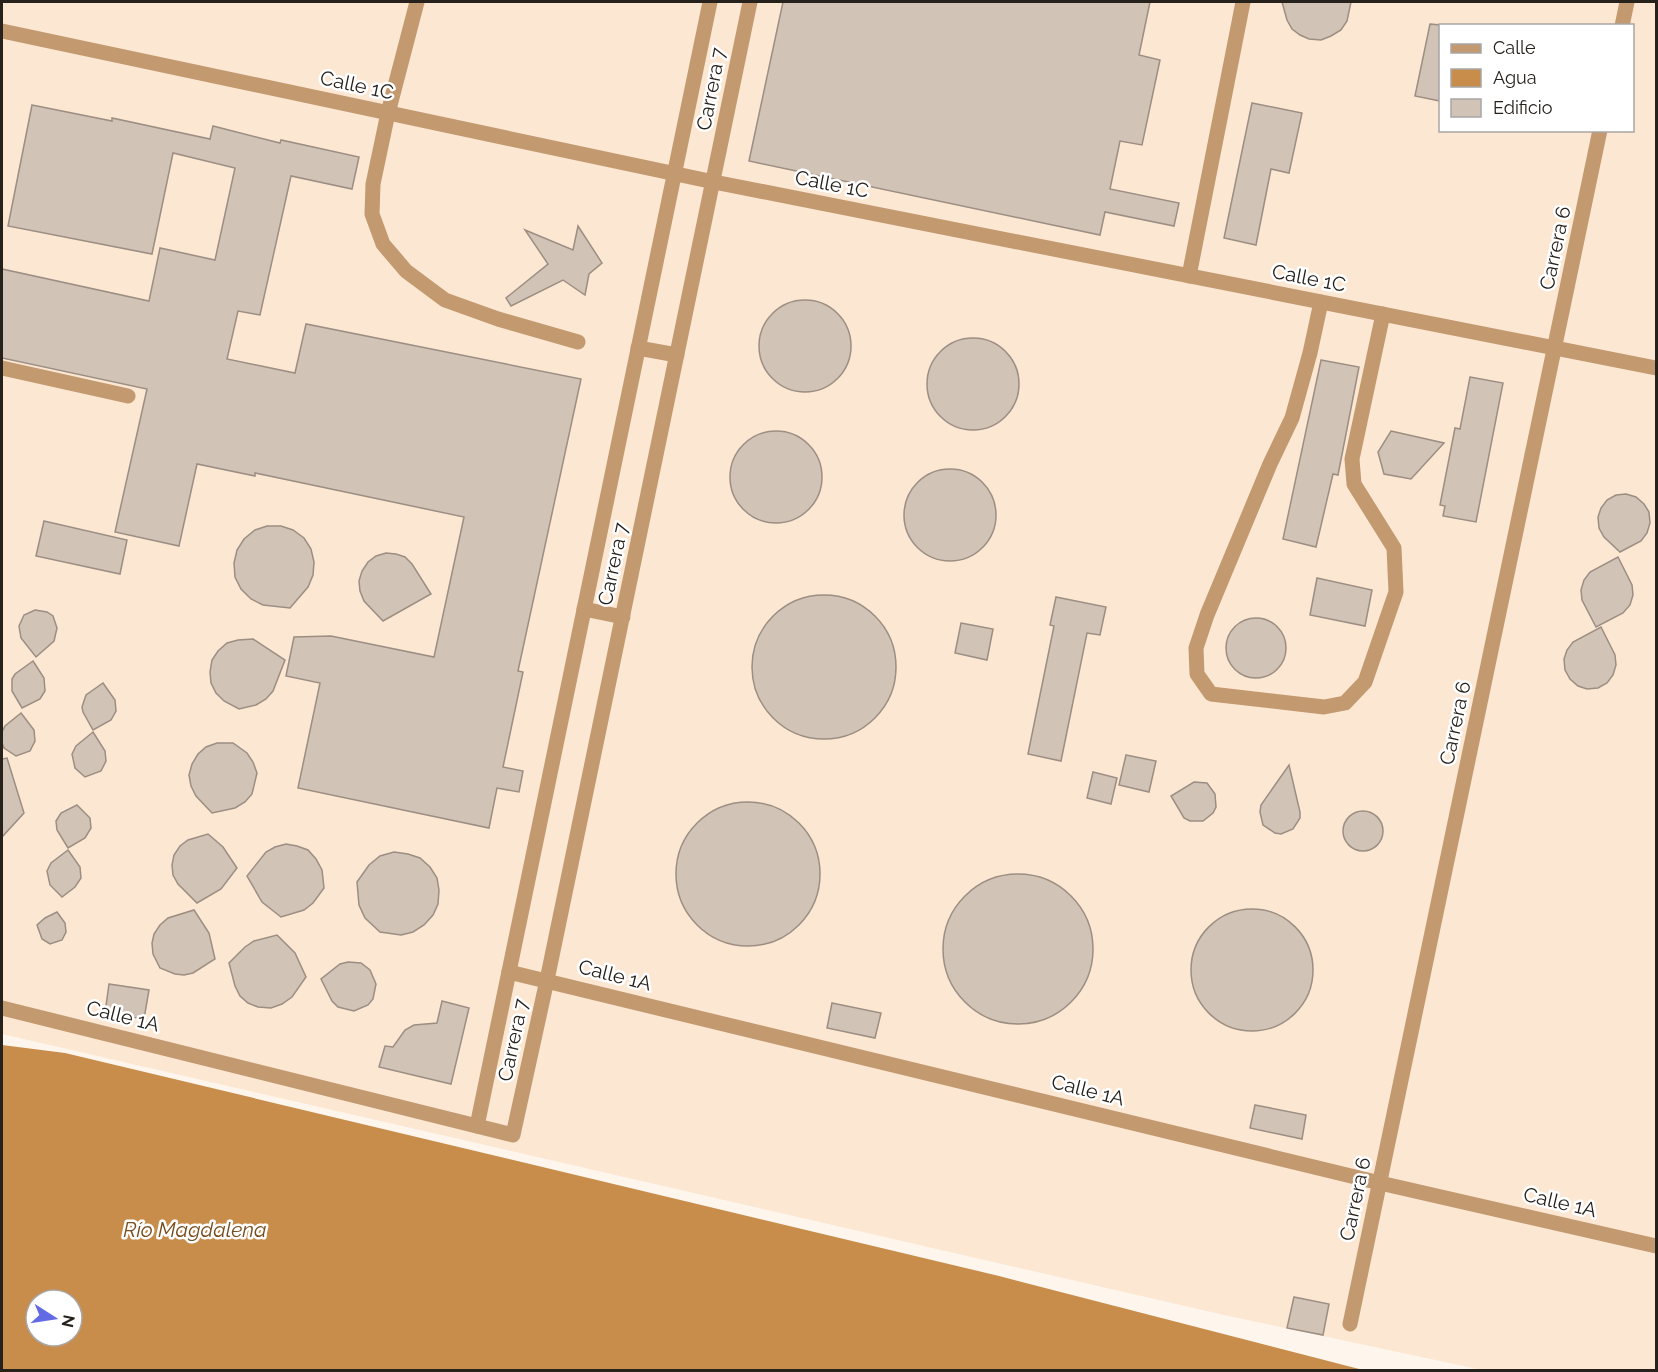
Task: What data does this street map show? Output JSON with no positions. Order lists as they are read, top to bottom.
{
  "streets": {
    "street": [
      "Calle 1C",
      "Carrera 7",
      "Carrera 6",
      "Calle 1A"
    ]
  },
  "crossings": [
    ["Calle 1C", "Carrera 7"],
    ["Calle 1C", "Carrera 6"],
    ["Carrera 7", "Calle 1A"],
    ["Carrera 6", "Calle 1A"]
  ],
  "water": ["Río Magdalena"],
  "legend": ["Calle", "Agua", "Edificio"],
  "north": "right"
}
